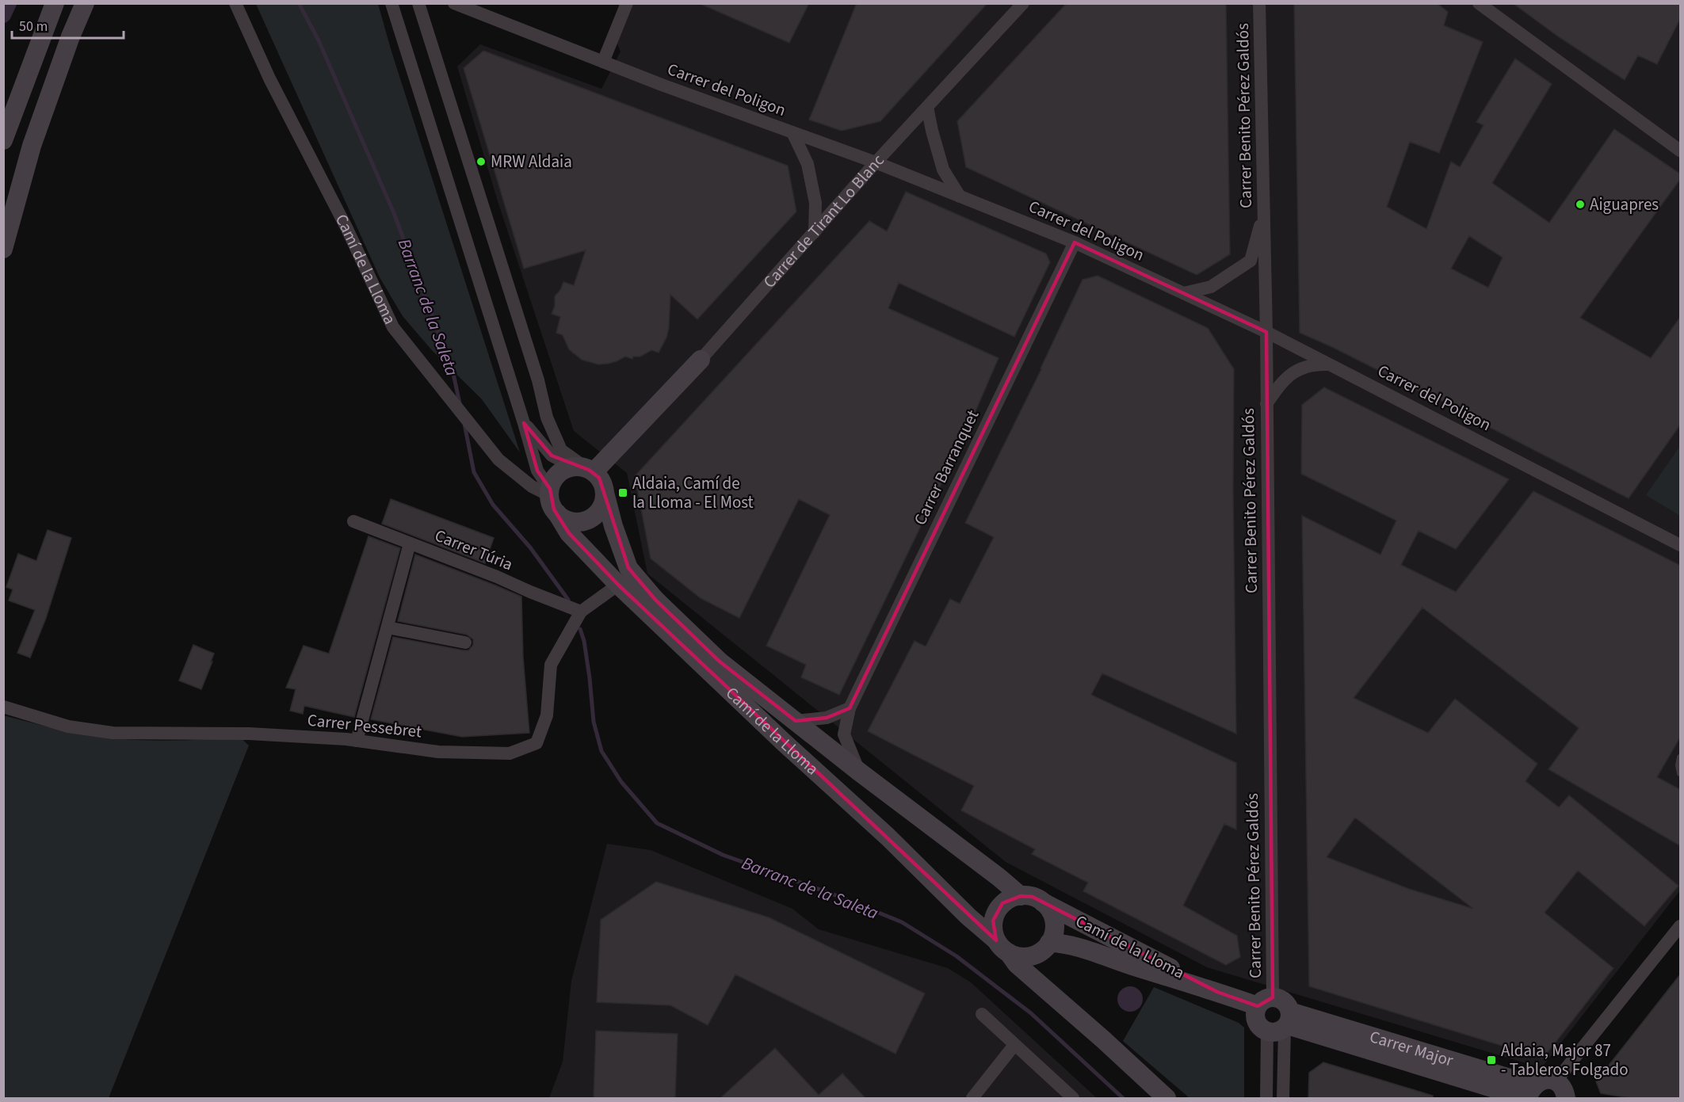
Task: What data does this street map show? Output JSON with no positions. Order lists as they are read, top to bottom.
{
  "streets": {
    "street": [
      "Carrer del Poligon",
      "Carrer Benito Pérez Galdós",
      "Carrer de Tirant Lo Blanc",
      "Camí de la Lloma",
      "Carrer Barranquet",
      "Carrer Túria",
      "Carrer Pessebret",
      "Carrer Major"
    ]
  },
  "crossings": [
    ["Carrer del Poligon", "Carrer Benito Pérez Galdós"],
    ["Carrer del Poligon", "Carrer de Tirant Lo Blanc"],
    ["Carrer del Poligon", "Carrer Barranquet"],
    ["Carrer Benito Pérez Galdós", "Camí de la Lloma"],
    ["Carrer de Tirant Lo Blanc", "Camí de la Lloma"],
    ["Camí de la Lloma", "Carrer Barranquet"],
    ["Camí de la Lloma", "Carrer Pessebret"],
    ["Camí de la Lloma", "Carrer Major"],
    ["Carrer Túria", "Carrer Pessebret"]
  ],
  "water": ["Barranc de la Saleta"],
  "places": {
    "other": ["MRW Aldaia", "Aiguapres"],
    "transit": ["Aldaia, Camí de la Lloma - El Most", "Aldaia, Major 87 - Tableros Folgado"]
  },
  "scale_bar": "50 m"
}
